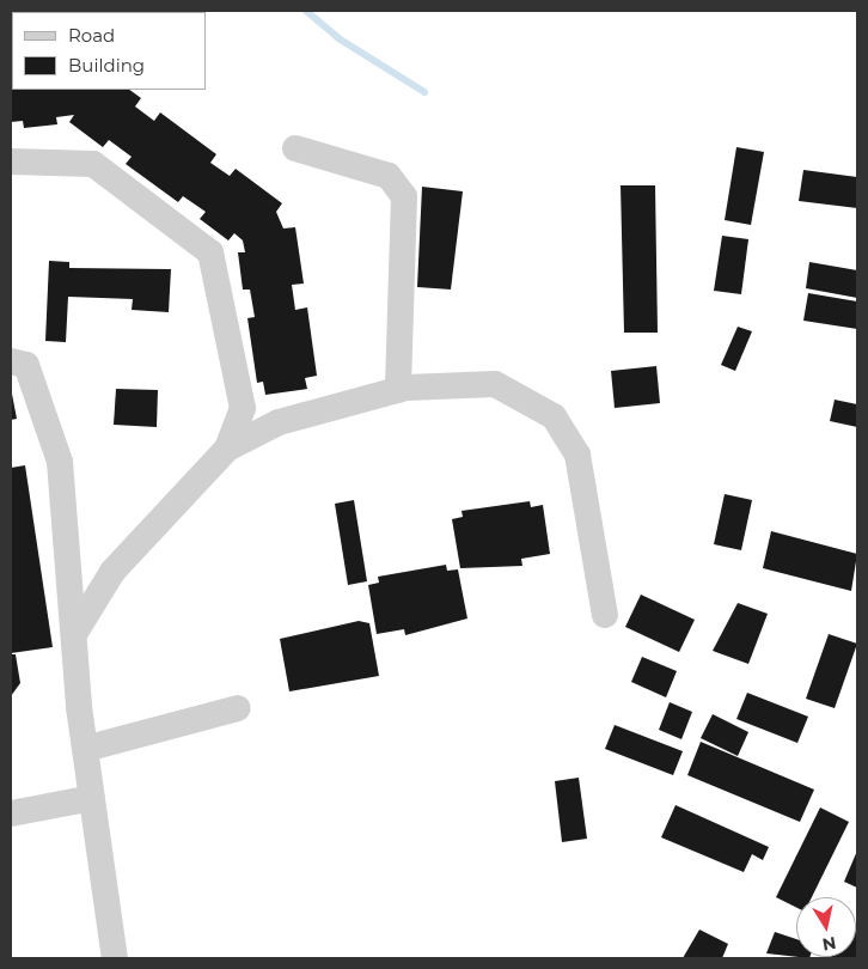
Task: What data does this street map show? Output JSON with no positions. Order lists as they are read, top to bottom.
{
  "legend": ["Road", "Building"],
  "north": "bottom"
}
